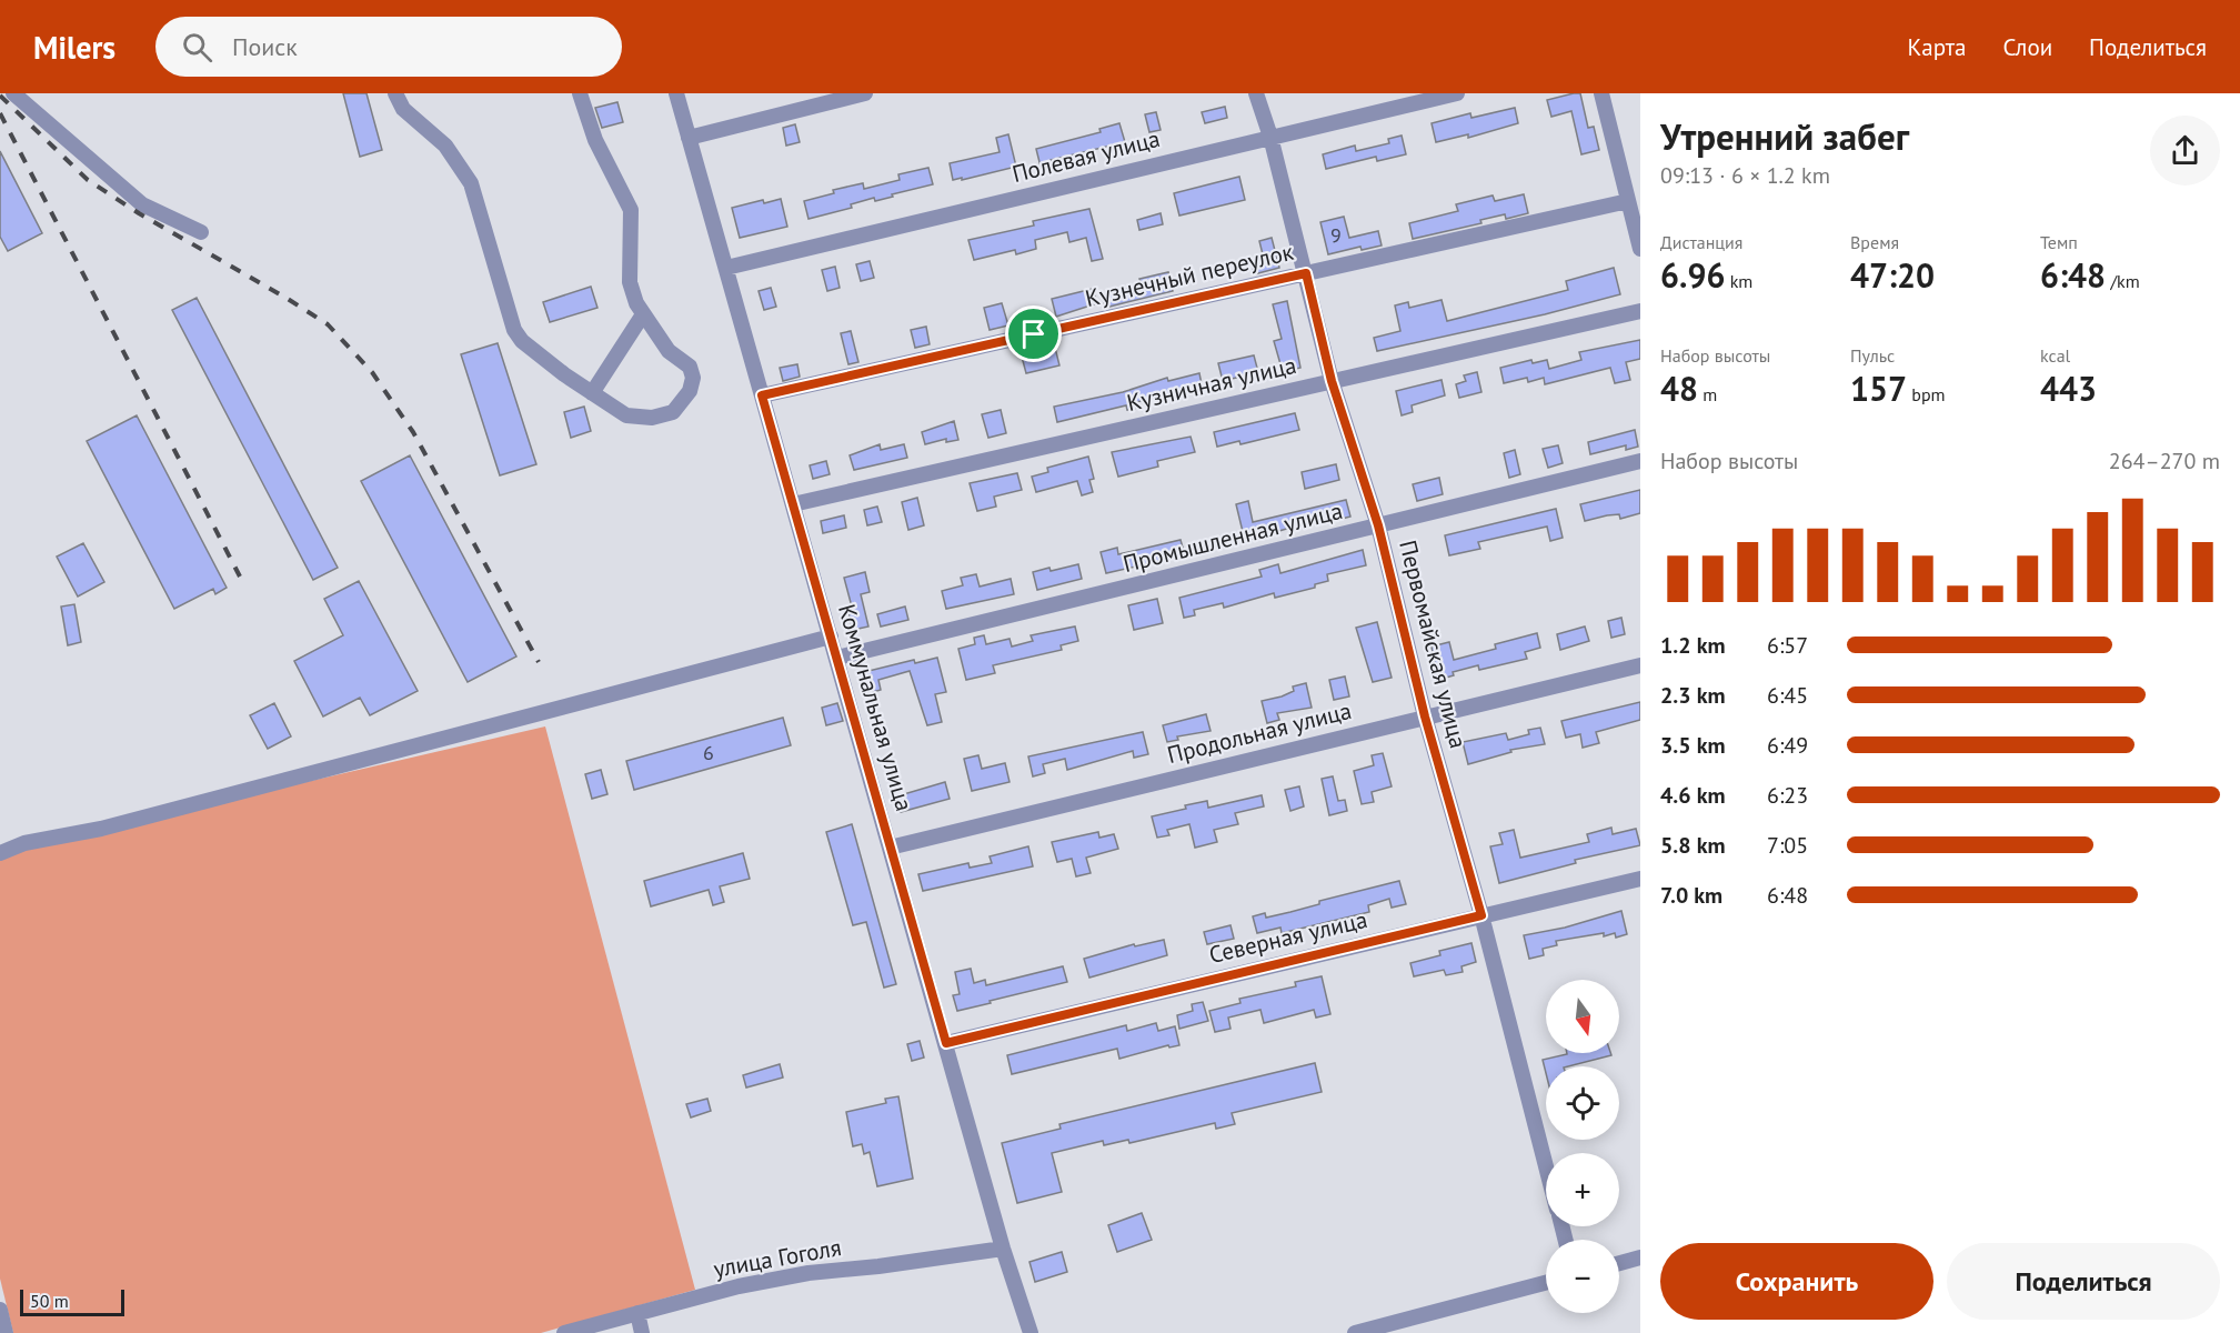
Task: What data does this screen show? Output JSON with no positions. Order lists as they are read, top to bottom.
{
  "streets": {
    "street": [
      "Полевая улица",
      "Кузнечный переулок",
      "Кузничная улица",
      "Промышленная улица",
      "Первомайская улица",
      "Коммунальная улица",
      "Продольная улица",
      "Северная улица",
      "улица Гоголя"
    ]
  },
  "crossings": [
    ["Полевая улица", "Первомайская улица"],
    ["Полевая улица", "Коммунальная улица"],
    ["Кузнечный переулок", "Первомайская улица"],
    ["Кузнечный переулок", "Коммунальная улица"],
    ["Кузничная улица", "Первомайская улица"],
    ["Кузничная улица", "Коммунальная улица"],
    ["Промышленная улица", "Первомайская улица"],
    ["Промышленная улица", "Коммунальная улица"],
    ["Первомайская улица", "Продольная улица"],
    ["Первомайская улица", "Северная улица"],
    ["Коммунальная улица", "Продольная улица"],
    ["Коммунальная улица", "Северная улица"],
    ["Коммунальная улица", "улица Гоголя"]
  ],
  "house_numbers": ["9", "6"],
  "scale_bar": "50 m",
  "north": "bottom",
  "page": {
    "header": "Milers",
    "search": "Поиск",
    "nav": ["Карта", "Слои", "Поделиться"],
    "heading": ["Утренний забег", "09:13 · 6 × 1.2 km"],
    "stats": [
      ["Дистанция", "6.96 km"],
      ["Время", "47:20"],
      ["Темп", "6:48 /km"],
      ["Набор высоты", "48 m"],
      ["Пульс", "157 bpm"],
      ["kcal", "443"]
    ],
    "chart": ["Набор высоты", "264–270 m"],
    "list": [
      {
        "name": "1.2 km",
        "note": "6:57"
      },
      {
        "name": "2.3 km",
        "note": "6:45"
      },
      {
        "name": "3.5 km",
        "note": "6:49"
      },
      {
        "name": "4.6 km",
        "note": "6:23"
      },
      {
        "name": "5.8 km",
        "note": "7:05"
      },
      {
        "name": "7.0 km",
        "note": "6:48"
      }
    ],
    "map_buttons": ["+", "−"],
    "buttons": ["Сохранить", "Поделиться"],
    "scale": "50 m"
  }
}
